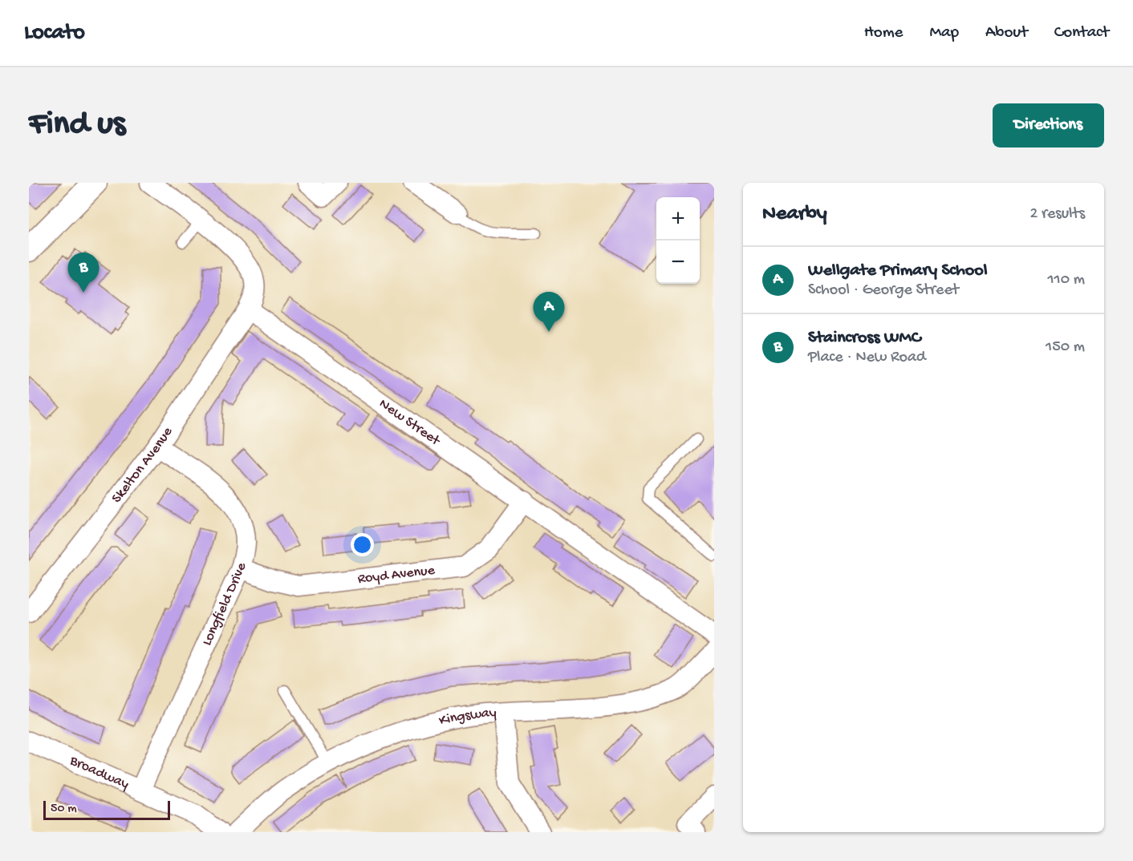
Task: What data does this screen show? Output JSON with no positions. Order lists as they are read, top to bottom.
{
  "streets": {
    "street": [
      "New Street",
      "Skelton Avenue",
      "Royd Avenue",
      "Longfield Drive",
      "Kingsway",
      "Broadway"
    ]
  },
  "crossings": [
    ["New Street", "Skelton Avenue"],
    ["New Street", "Royd Avenue"],
    ["Skelton Avenue", "Longfield Drive"],
    ["Royd Avenue", "Longfield Drive"],
    ["Longfield Drive", "Broadway"]
  ],
  "scale_bar": "50 m",
  "page": {
    "header": "Locato",
    "nav": [
      "Home",
      "Map",
      "About",
      "Contact"
    ],
    "buttons": "Directions",
    "title": "Find us",
    "heading": ["Nearby", "2 results"],
    "map_buttons": ["+", "−"],
    "list": [
      {
        "mark": "A",
        "name": "Wellgate Primary School",
        "note": "School · George Street",
        "value": "110 m"
      },
      {
        "mark": "B",
        "name": "Staincross WMC",
        "note": "Place · New Road",
        "value": "150 m"
      }
    ],
    "pins": ["B", "A"],
    "scale": "50 m"
  }
}
